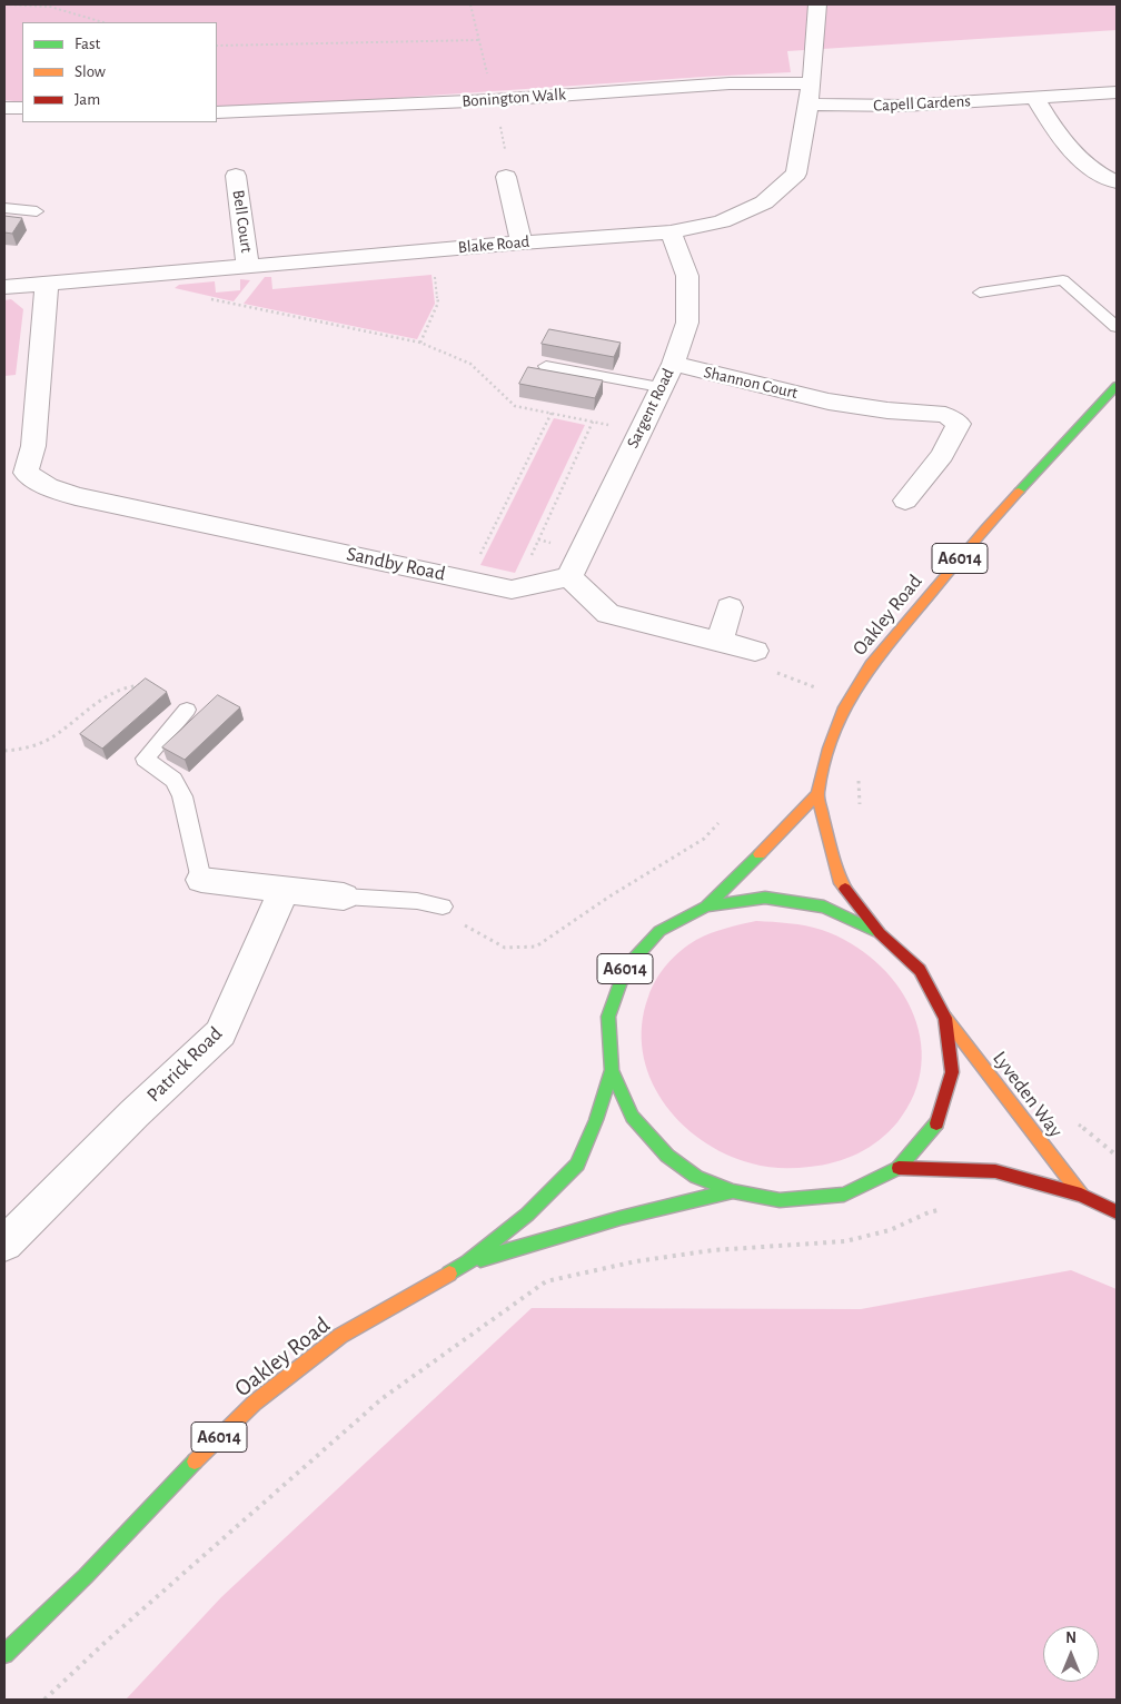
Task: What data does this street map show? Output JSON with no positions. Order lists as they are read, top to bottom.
{
  "streets": {
    "main road": ["A6014", "Oakley Road", "Lyveden Way"],
    "street": [
      "Bonington Walk",
      "Capell Gardens",
      "Bell Court",
      "Blake Road",
      "Shannon Court",
      "Sargent Road",
      "Sandby Road",
      "Patrick Road"
    ]
  },
  "crossings": [
    ["Bonington Walk", "Capell Gardens"],
    ["Bonington Walk", "Blake Road"],
    ["Capell Gardens", "Blake Road"],
    ["Bell Court", "Blake Road"],
    ["Blake Road", "Sargent Road"],
    ["Blake Road", "Sandby Road"],
    ["Shannon Court", "Sargent Road"],
    ["Sargent Road", "Sandby Road"],
    ["Oakley Road", "Lyveden Way"]
  ],
  "legend": ["Fast", "Slow", "Jam"],
  "north": "top"
}
